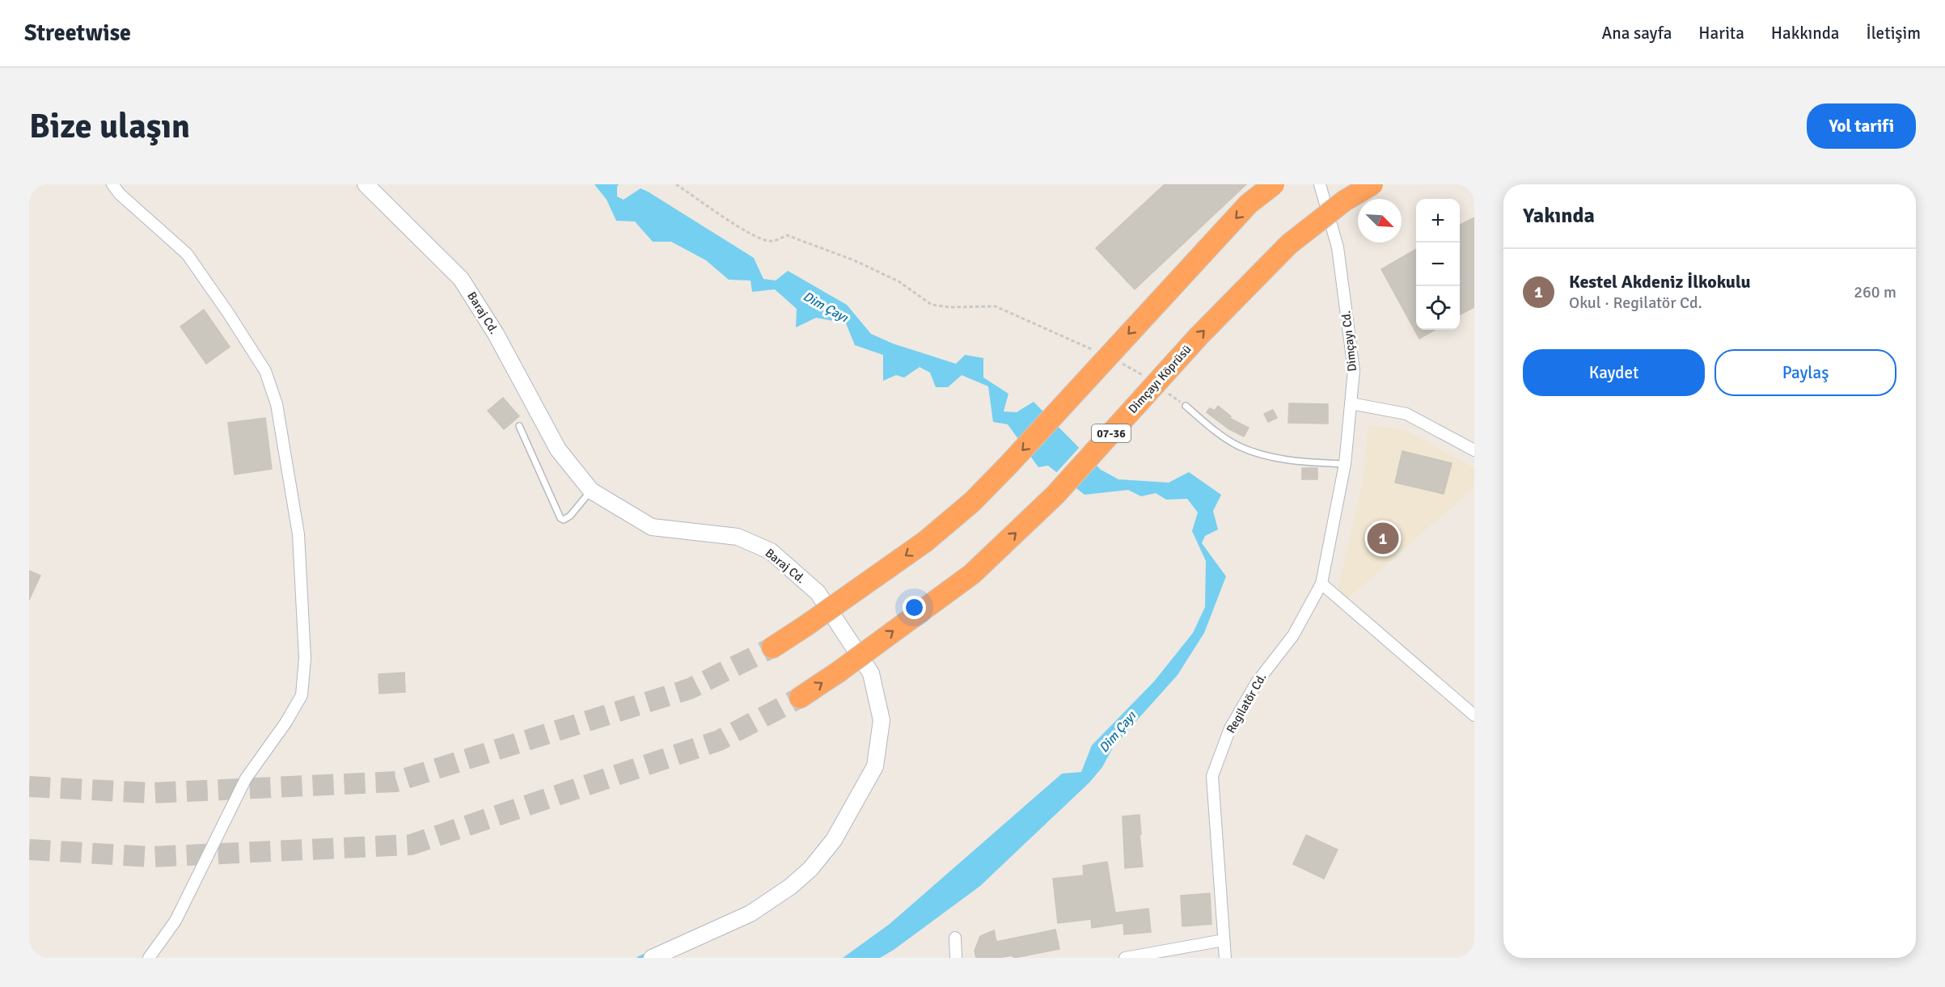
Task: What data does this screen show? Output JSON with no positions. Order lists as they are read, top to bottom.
{
  "streets": {
    "highway": ["Dimçayı Köprüsü", "07-36"],
    "street": ["Baraj Cd.", "Dimçayı Cd.", "Regilatör Cd."]
  },
  "crossings": [
    ["Dimçayı Cd.", "Regilatör Cd."]
  ],
  "water": ["Dim Çayı"],
  "north": "bottom right",
  "page": {
    "header": "Streetwise",
    "nav": [
      "Ana sayfa",
      "Harita",
      "Hakkında",
      "İletişim"
    ],
    "buttons": [
      "Yol tarifi",
      ["Kaydet", "Paylaş"]
    ],
    "title": "Bize ulaşın",
    "heading": "Yakında",
    "map_buttons": ["+", "−"],
    "list": [
      {
        "mark": "1",
        "name": "Kestel Akdeniz İlkokulu",
        "note": "Okul · Regilatör Cd.",
        "value": "260 m"
      }
    ],
    "pins": "1"
  }
}
